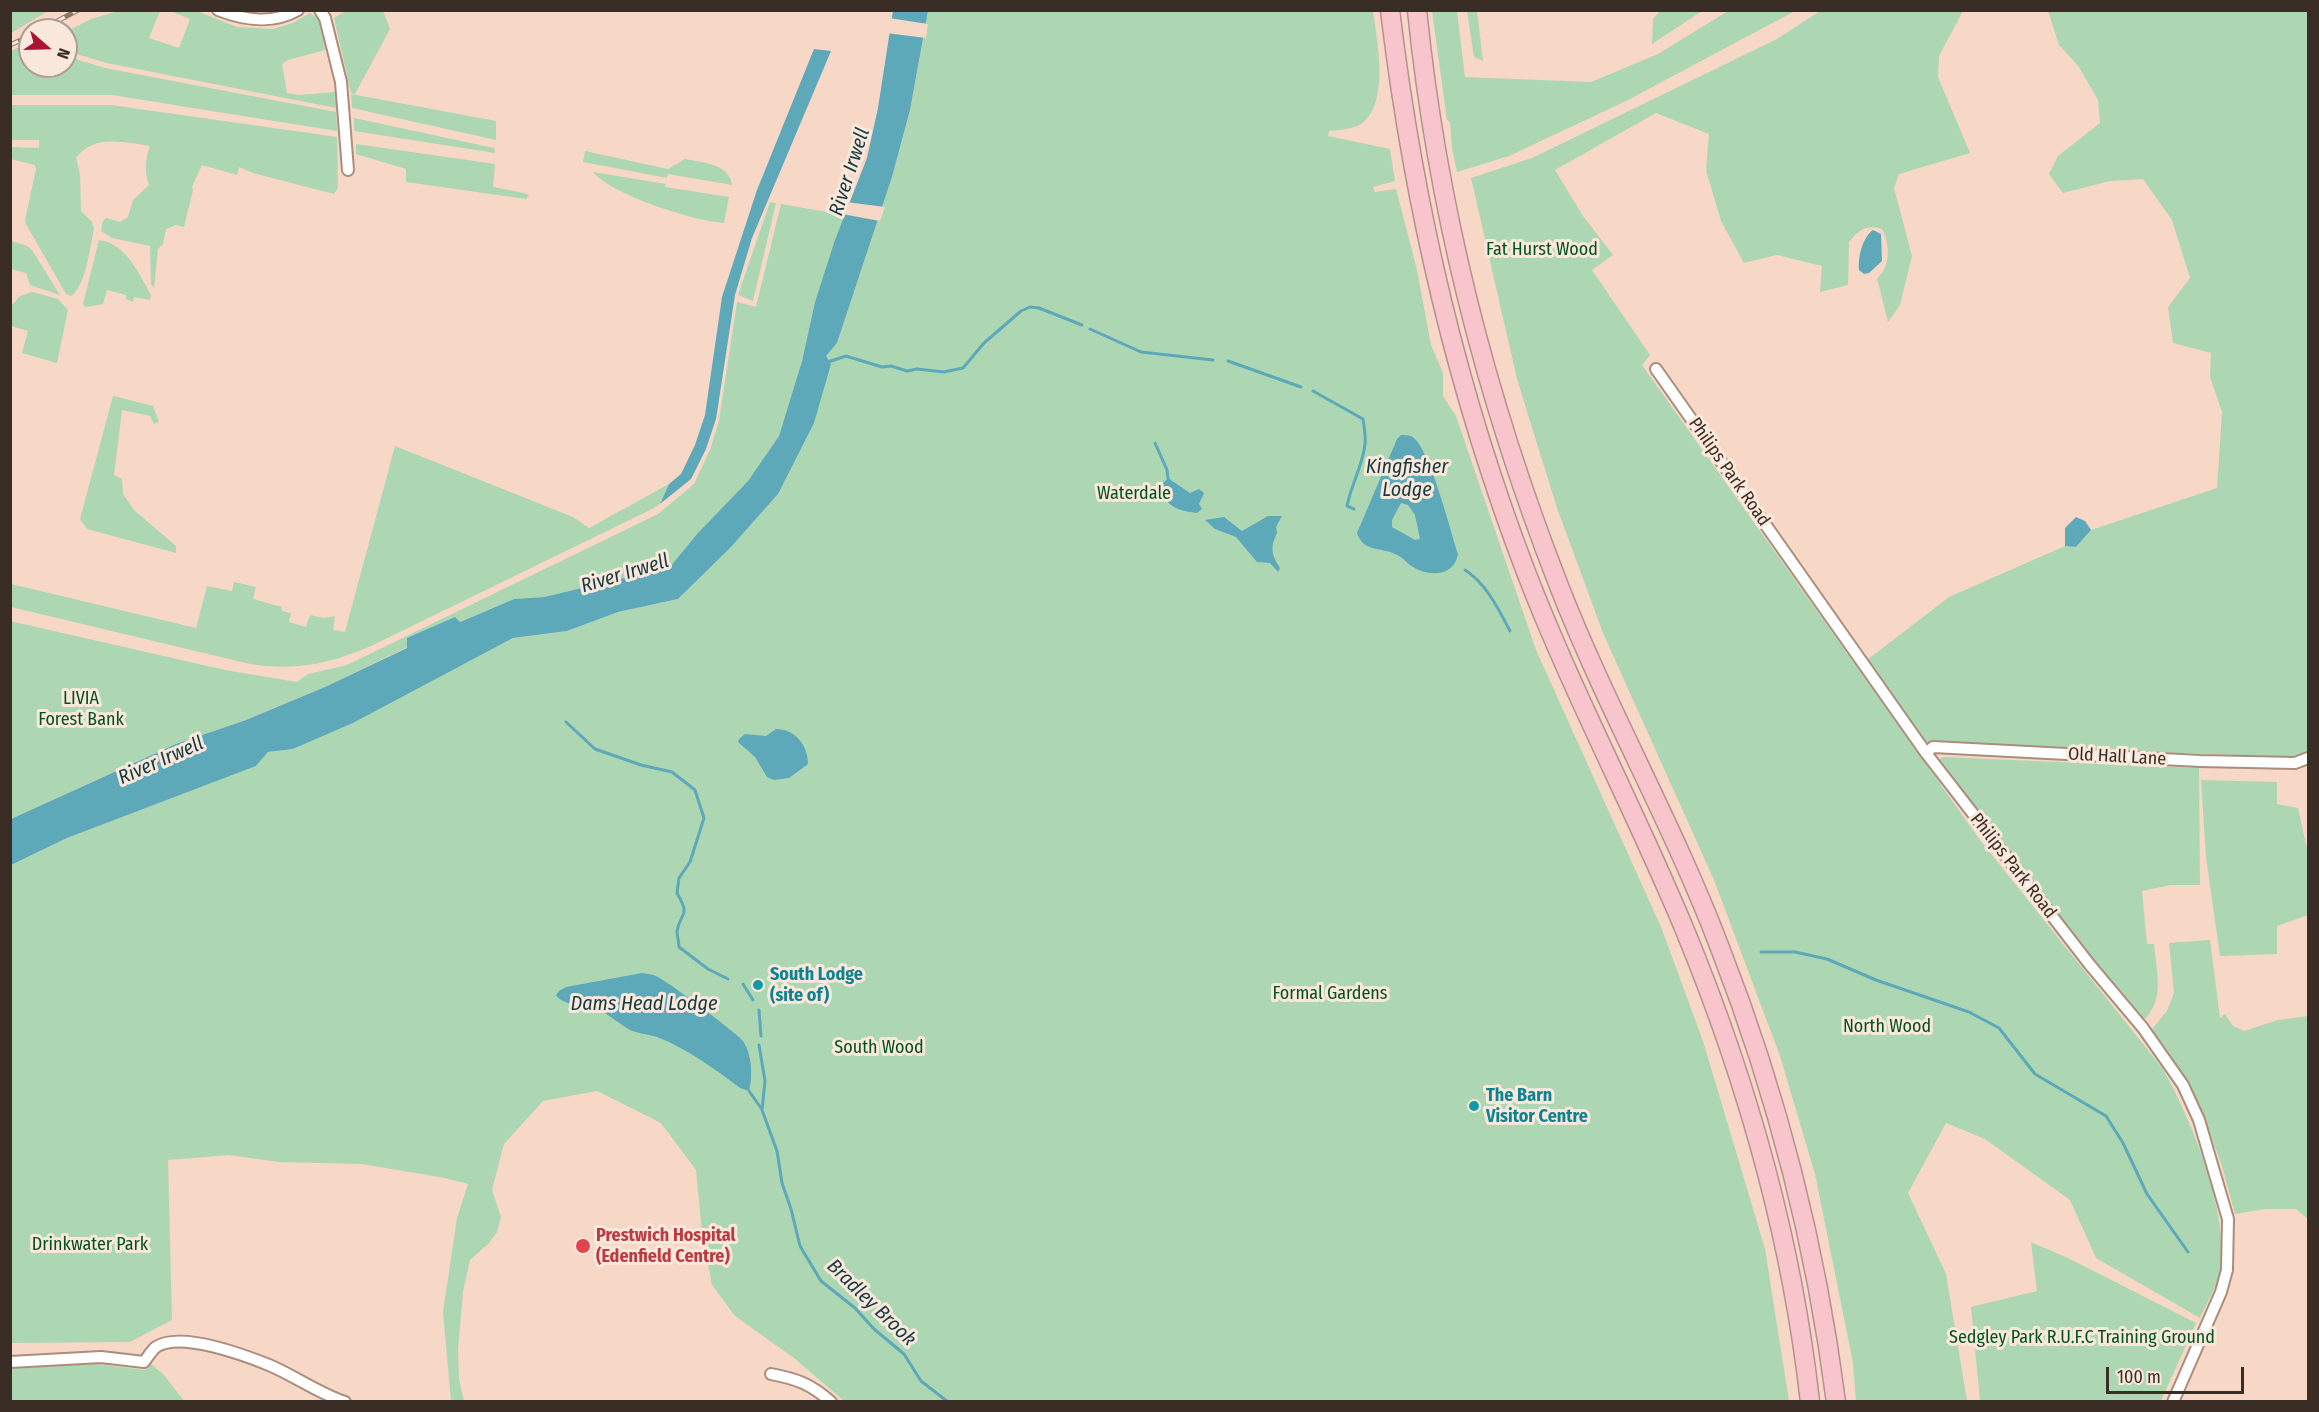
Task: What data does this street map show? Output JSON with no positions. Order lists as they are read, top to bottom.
{
  "streets": {
    "street": ["Philips Park Road", "Old Hall Lane"]
  },
  "crossings": [
    ["Philips Park Road", "Old Hall Lane"]
  ],
  "water": [
    "River Irwell",
    "Kingfisher Lodge",
    "Dams Head Lodge",
    "Bradley Brook"
  ],
  "parks": [
    "Fat Hurst Wood",
    "Waterdale",
    "LIVIA Forest Bank",
    "Formal Gardens",
    "North Wood",
    "South Wood",
    "Drinkwater Park",
    "Sedgley Park R.U.F.C Training Ground"
  ],
  "places": ["South Lodge (site of)", "The Barn Visitor Centre", "Prestwich Hospital (Edenfield Centre)"],
  "scale_bar": "100 m",
  "north": "right"
}
